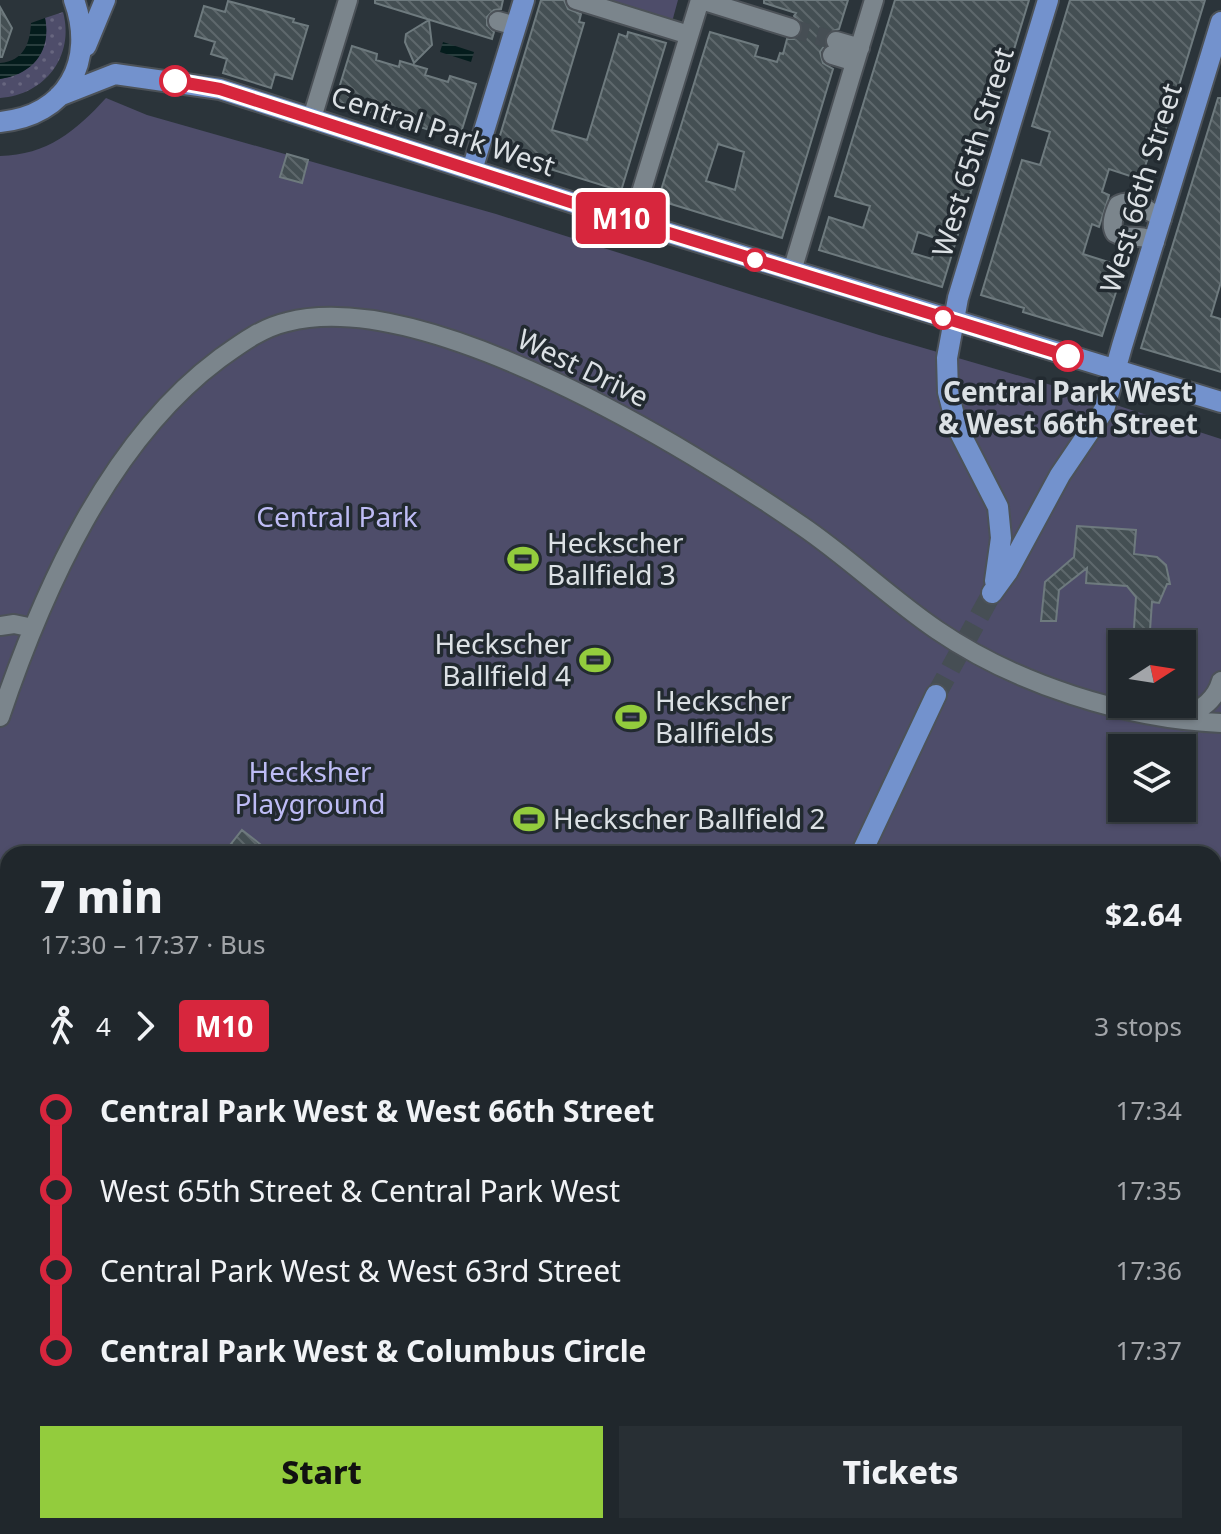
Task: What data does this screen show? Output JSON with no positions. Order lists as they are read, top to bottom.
{
  "streets": {
    "main road": ["Central Park West", "West 65th Street", "West 66th Street"],
    "street": ["West Drive"]
  },
  "crossings": [
    ["Central Park West", "West 65th Street"],
    ["Central Park West", "West 66th Street"],
    ["West 65th Street", "West 66th Street"]
  ],
  "parks": ["Central Park", "Hecksher Playground"],
  "places": {
    "other": ["Central Park West & West 66th Street"],
    "sports": [
      "Heckscher Ballfield 3",
      "Heckscher Ballfield 4",
      "Heckscher Ballfields",
      "Heckscher Ballfield 2"
    ]
  },
  "lines": ["bus line M10"],
  "north": "right",
  "page": {
    "on_map": "M10",
    "heading": ["7 min", "17:30 – 17:37 · Bus", "$2.64"],
    "legs": ["4", "M10", "3 stops"],
    "list": [
      {
        "name": "Central Park West & West 66th Street",
        "value": "17:34"
      },
      {
        "name": "West 65th Street & Central Park West",
        "value": "17:35"
      },
      {
        "name": "Central Park West & West 63rd Street",
        "value": "17:36"
      },
      {
        "name": "Central Park West & Columbus Circle",
        "value": "17:37"
      }
    ],
    "buttons": ["Start", "Tickets"]
  }
}
